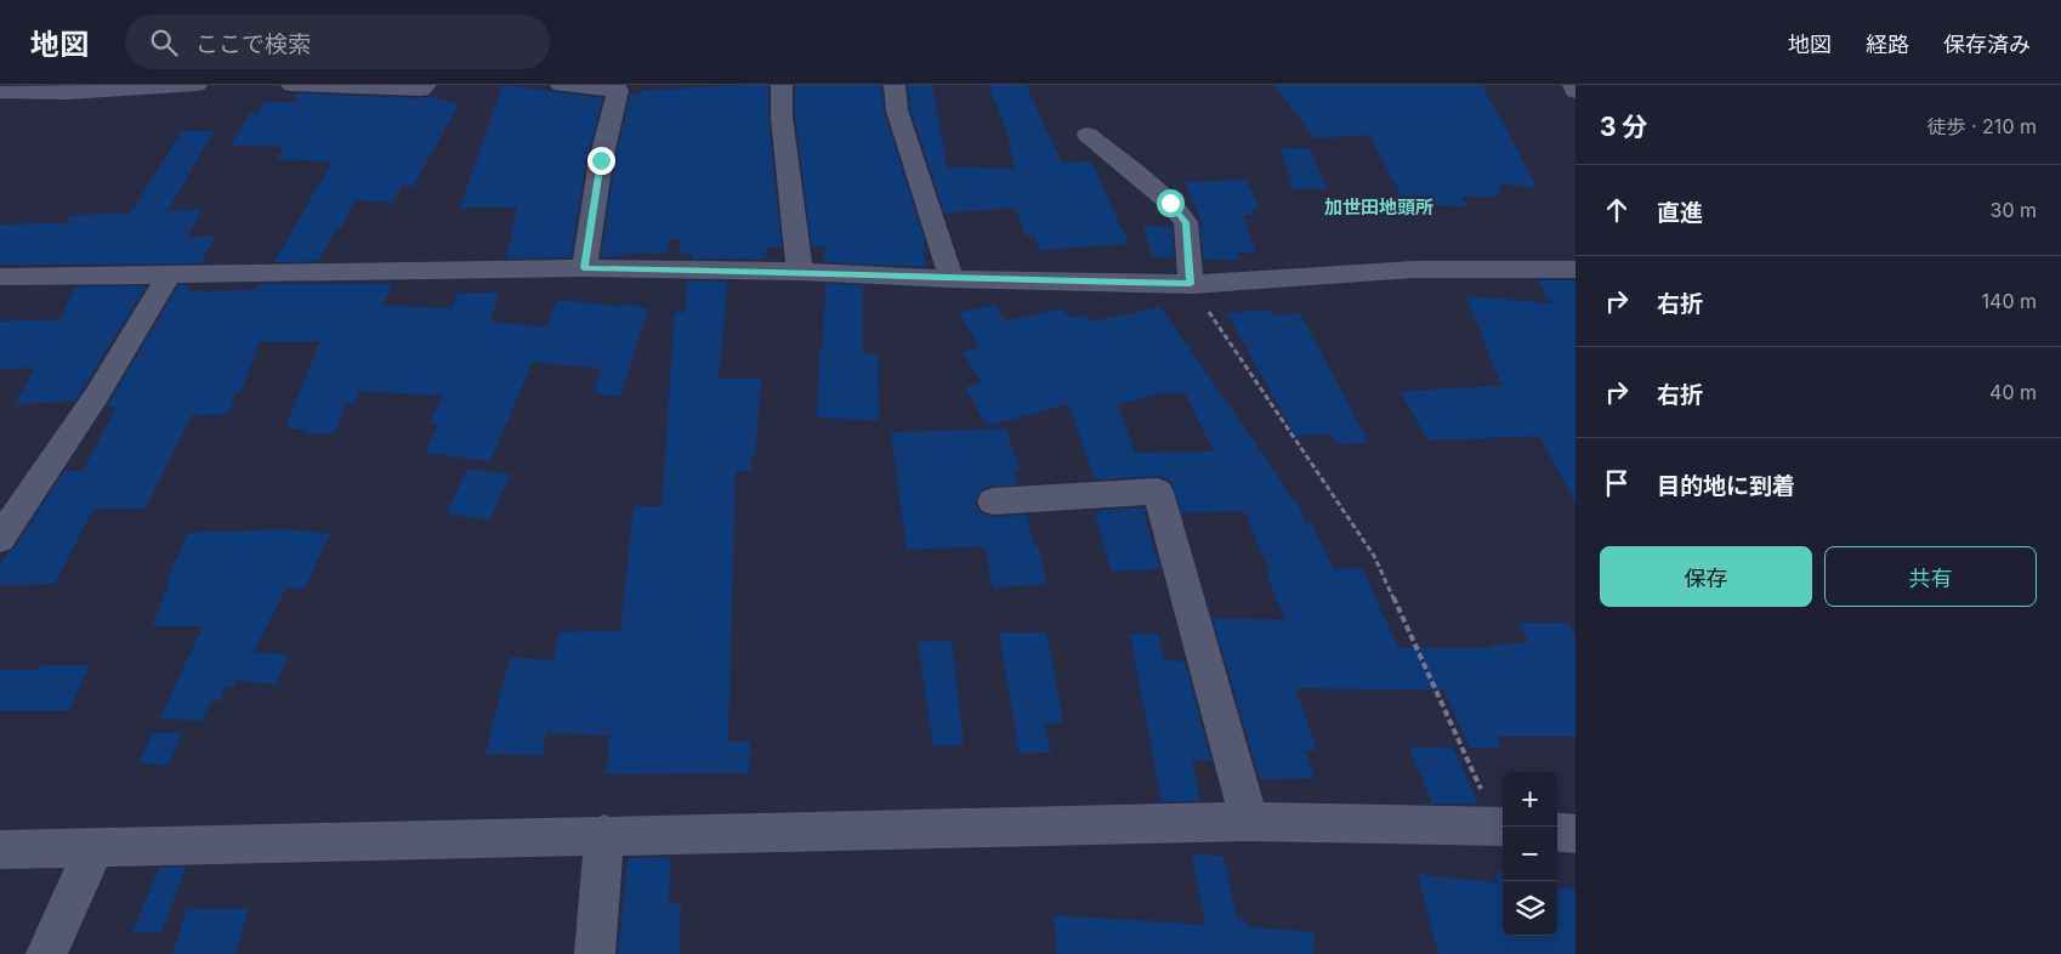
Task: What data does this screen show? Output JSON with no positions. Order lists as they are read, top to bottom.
{
  "districts": ["加世田地頭所"],
  "page": {
    "header": "地図",
    "search": "ここで検索",
    "nav": ["地図", "経路", "保存済み"],
    "heading": ["3 分", "徒歩 · 210 m"],
    "list": [
      ["直進", "30 m"],
      ["右折", "140 m"],
      ["右折", "40 m"],
      "目的地に到着"
    ],
    "buttons": ["保存", "共有"],
    "map_buttons": ["+", "−"]
  }
}
